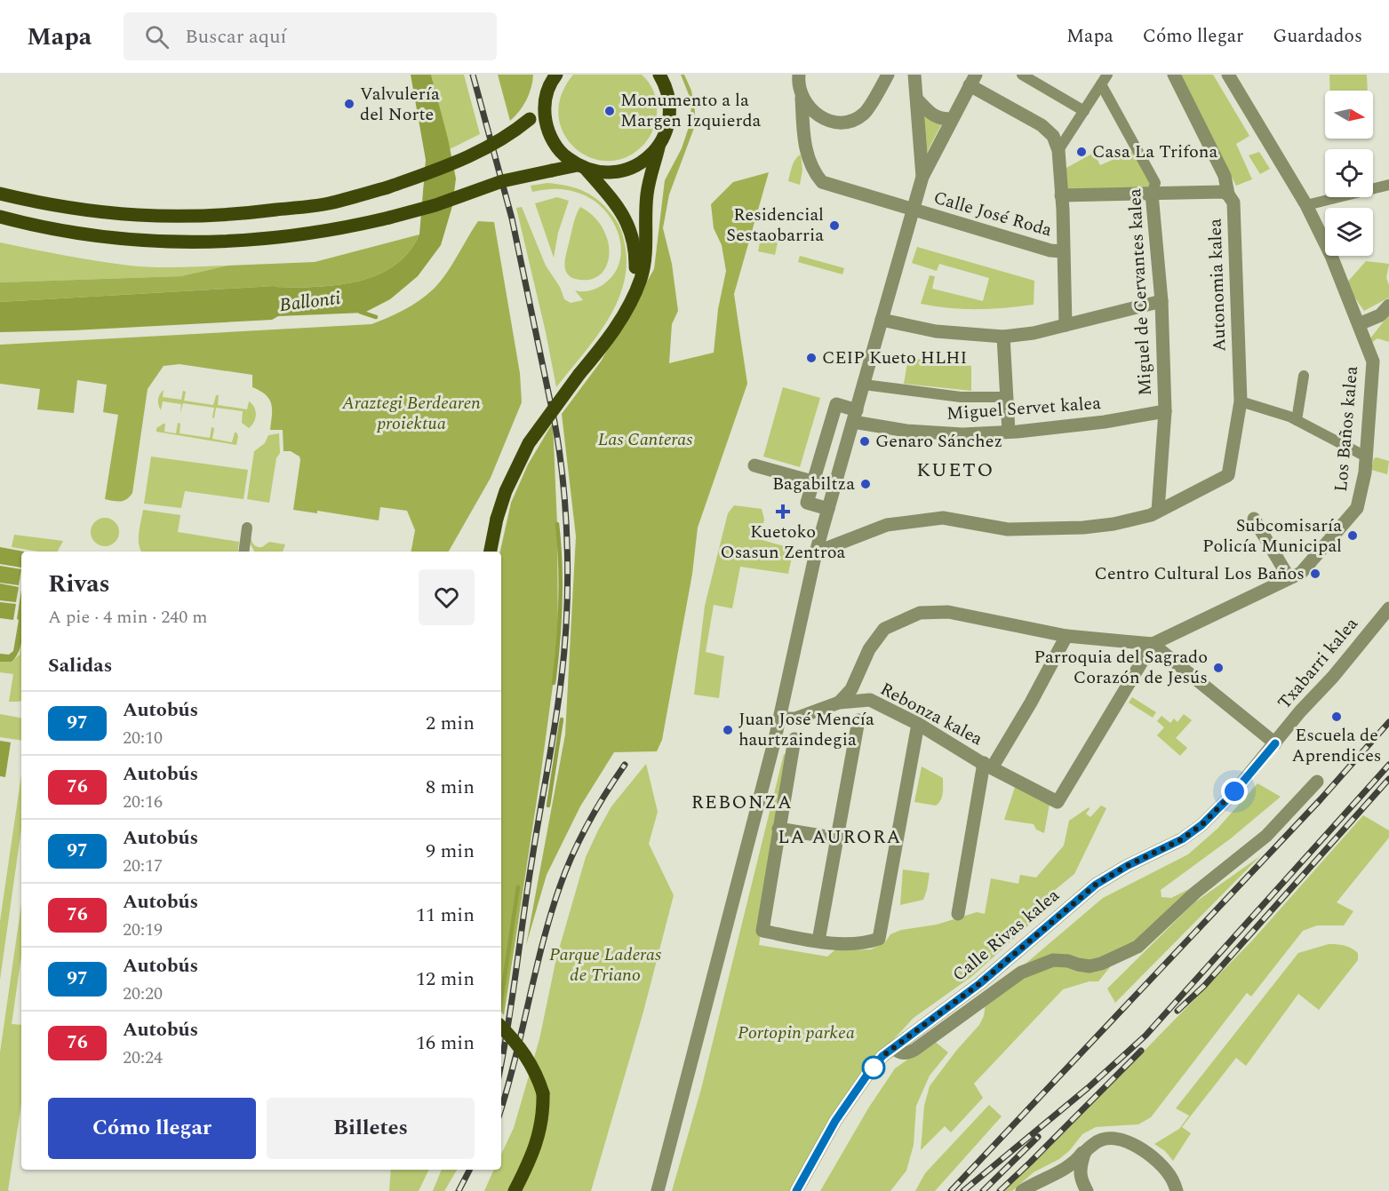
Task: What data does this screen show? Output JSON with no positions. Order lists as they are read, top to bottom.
{
  "streets": {
    "street": [
      "Calle José Roda",
      "Autonomia kalea",
      "Miguel de Cervantes kalea",
      "Miguel Servet kalea",
      "Los Baños kalea",
      "Txabarri kalea",
      "Rebonza kalea",
      "Calle Rivas kalea"
    ]
  },
  "crossings": [
    ["Autonomia kalea", "Miguel de Cervantes kalea"],
    ["Miguel de Cervantes kalea", "Miguel Servet kalea"],
    ["Los Baños kalea", "Rebonza kalea"],
    ["Txabarri kalea", "Calle Rivas kalea"]
  ],
  "districts": ["KUETO", "REBONZA", "LA AURORA"],
  "water": ["Ballonti"],
  "parks": [
    "Araztegi Berdearen proiektua",
    "Las Canteras",
    "Parque Laderas de Triano",
    "Portopin parkea"
  ],
  "places": {
    "other": [
      "Valvulería del Norte",
      "Monumento a la Margen Izquierda",
      "Casa La Trifona",
      "Residencial Sestaobarria",
      "CEIP Kueto HLHI",
      "Genaro Sánchez",
      "Bagabiltza",
      "Subcomisaría Policía Municipal",
      "Centro Cultural Los Baños",
      "Parroquia del Sagrado Corazón de Jesús",
      "Escuela de Aprendices",
      "Juan José Mencía haurtzaindegia"
    ],
    "health": ["Kuetoko Osasun Zentroa"]
  },
  "lines": ["bus line 97"],
  "north": "right",
  "page": {
    "header": "Mapa",
    "search": "Buscar aquí",
    "nav": ["Mapa", "Cómo llegar", "Guardados"],
    "heading": [
      ["Rivas", "A pie · 4 min · 240 m"],
      "Salidas"
    ],
    "list": [
      {
        "mark": "97",
        "name": "Autobús",
        "note": "20:10",
        "value": "2 min"
      },
      {
        "mark": "76",
        "name": "Autobús",
        "note": "20:16",
        "value": "8 min"
      },
      {
        "mark": "97",
        "name": "Autobús",
        "note": "20:17",
        "value": "9 min"
      },
      {
        "mark": "76",
        "name": "Autobús",
        "note": "20:19",
        "value": "11 min"
      },
      {
        "mark": "97",
        "name": "Autobús",
        "note": "20:20",
        "value": "12 min"
      },
      {
        "mark": "76",
        "name": "Autobús",
        "note": "20:24",
        "value": "16 min"
      }
    ],
    "buttons": ["Cómo llegar", "Billetes"]
  }
}
